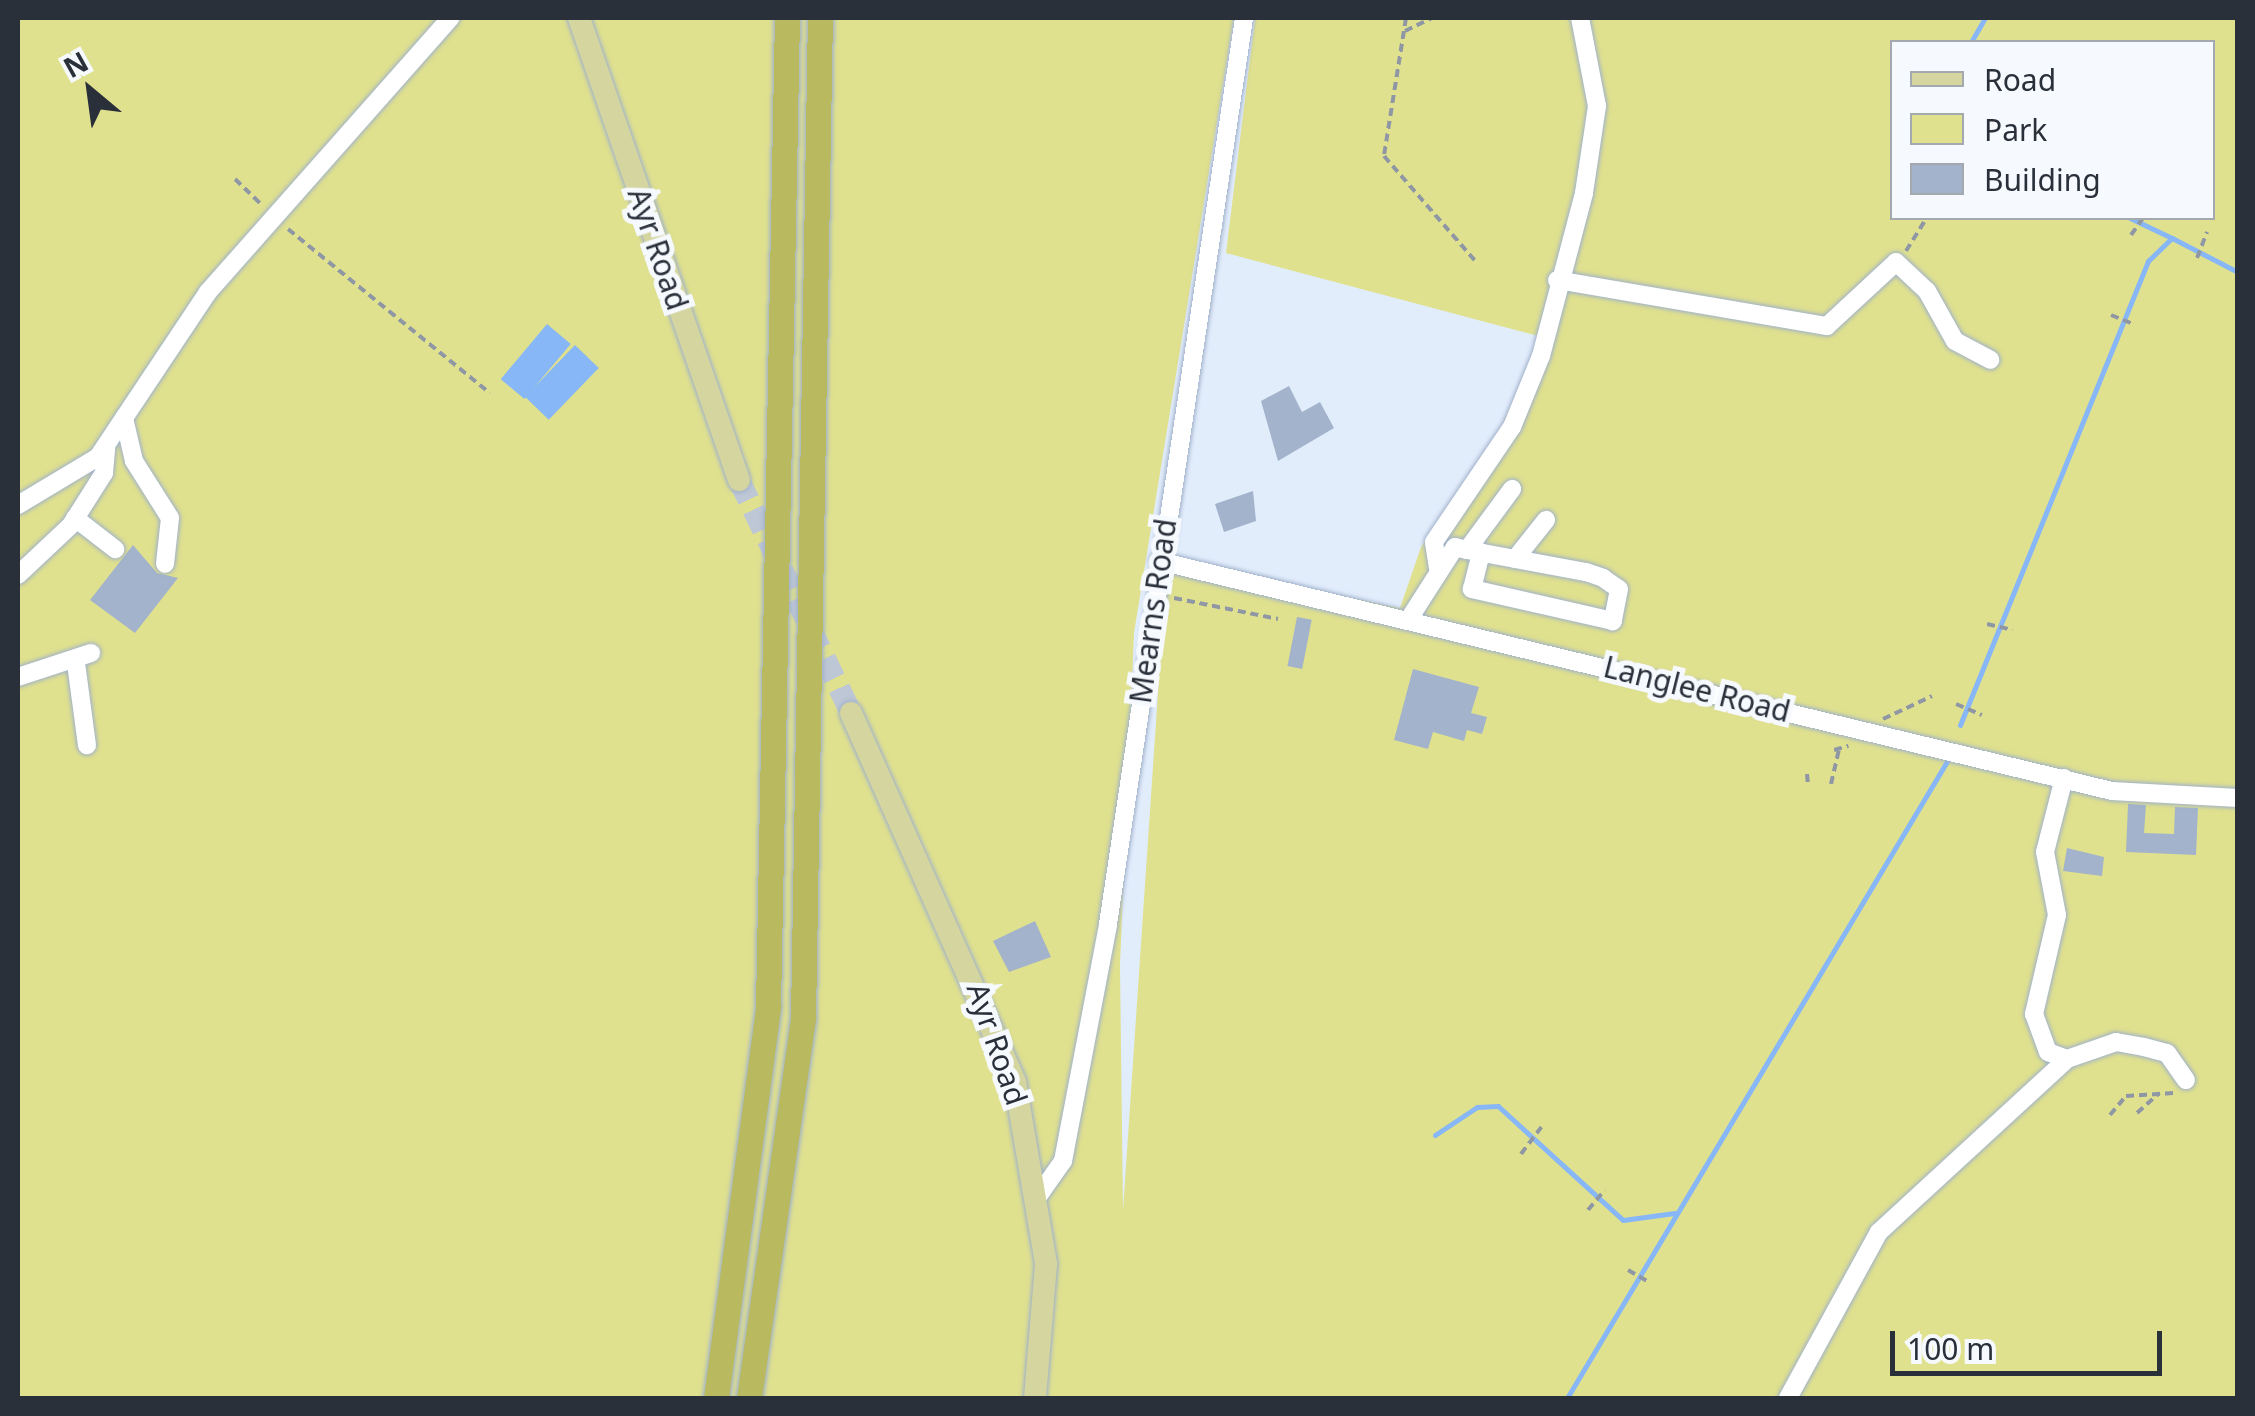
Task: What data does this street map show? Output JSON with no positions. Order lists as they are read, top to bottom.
{
  "streets": {
    "main road": ["Ayr Road"],
    "street": ["Mearns Road", "Langlee Road"]
  },
  "crossings": [
    ["Ayr Road", "Mearns Road"],
    ["Mearns Road", "Langlee Road"]
  ],
  "legend": ["Road", "Park", "Building"],
  "scale_bar": "100 m",
  "north": "top left"
}
